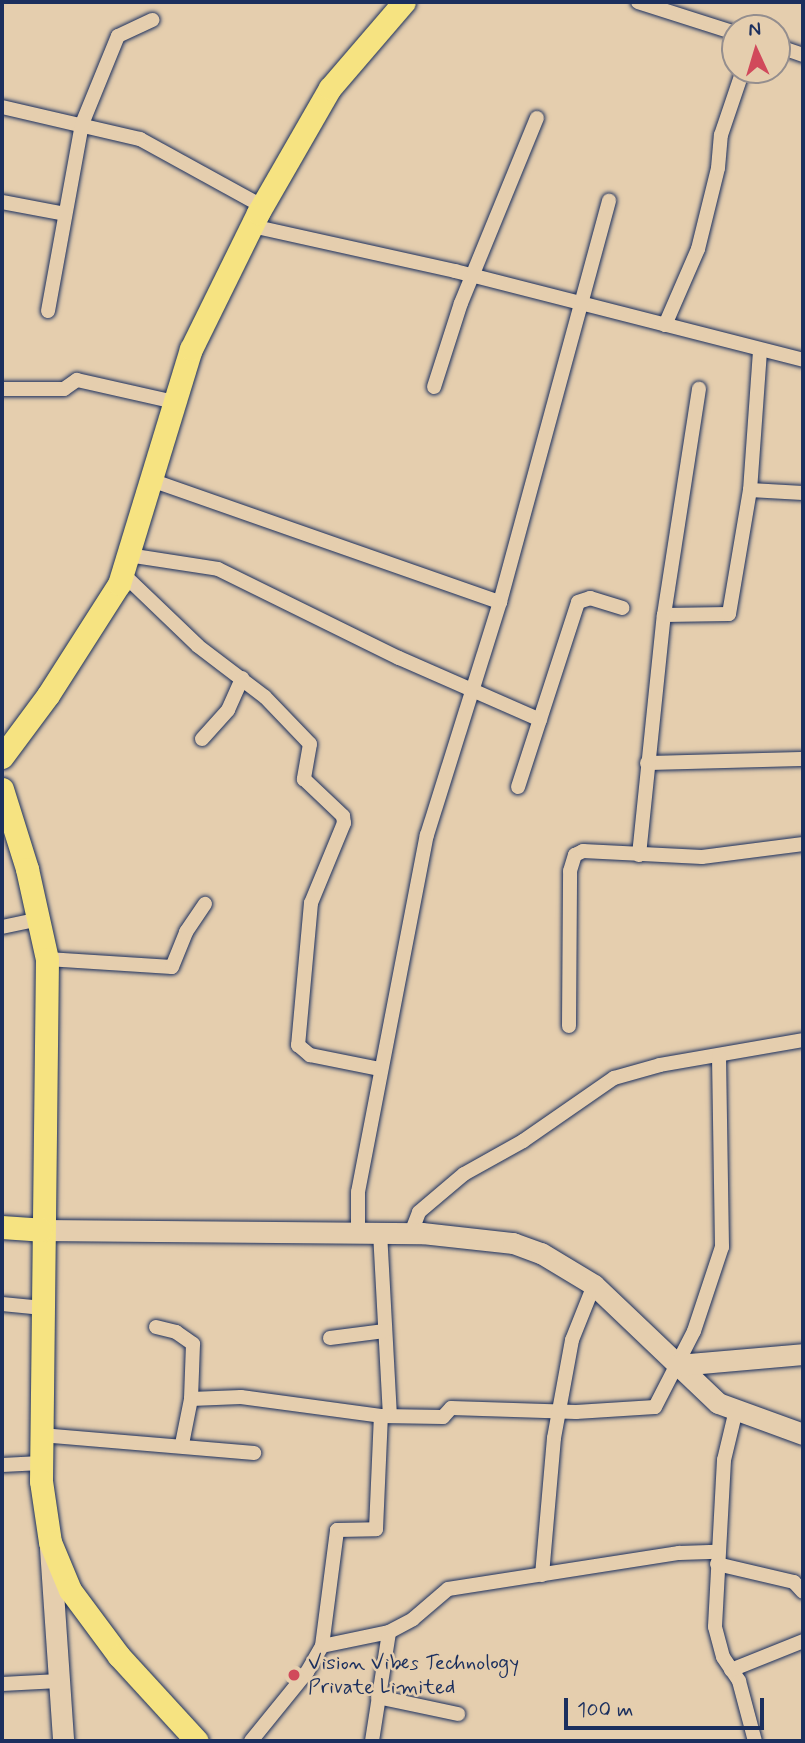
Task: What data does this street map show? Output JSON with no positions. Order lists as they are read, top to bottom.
{
  "places": ["Vision Vibes Technology Private Limited"],
  "scale_bar": "100 m",
  "north": "top"
}
